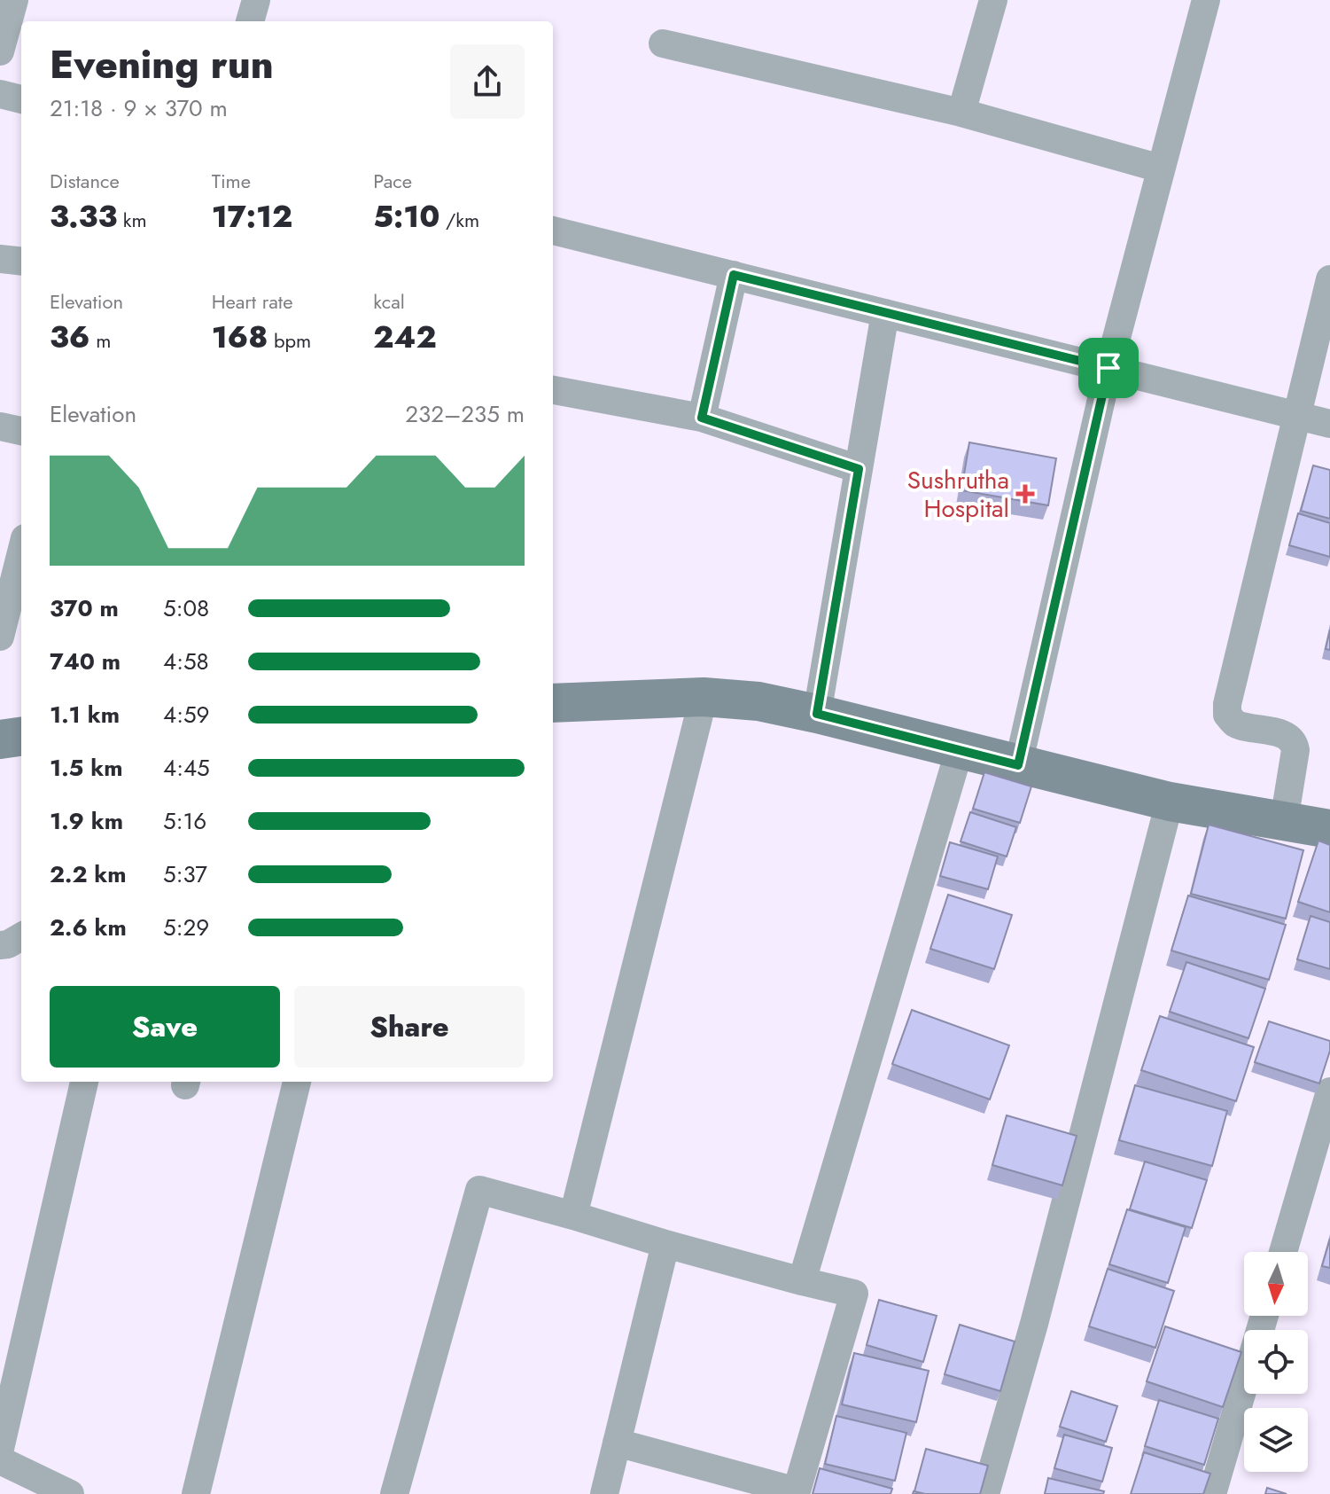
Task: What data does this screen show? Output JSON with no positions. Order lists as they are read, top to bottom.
{
  "places": {
    "health": ["Sushrutha Hospital"]
  },
  "north": "bottom",
  "page": {
    "heading": ["Evening run", "21:18 · 9 × 370 m"],
    "stats": [
      ["Distance", "3.33 km"],
      ["Time", "17:12"],
      ["Pace", "5:10 /km"],
      ["Elevation", "36 m"],
      ["Heart rate", "168 bpm"],
      ["kcal", "242"]
    ],
    "chart": ["Elevation", "232–235 m"],
    "list": [
      {
        "name": "370 m",
        "note": "5:08"
      },
      {
        "name": "740 m",
        "note": "4:58"
      },
      {
        "name": "1.1 km",
        "note": "4:59"
      },
      {
        "name": "1.5 km",
        "note": "4:45"
      },
      {
        "name": "1.9 km",
        "note": "5:16"
      },
      {
        "name": "2.2 km",
        "note": "5:37"
      },
      {
        "name": "2.6 km",
        "note": "5:29"
      }
    ],
    "buttons": ["Save", "Share"]
  }
}
